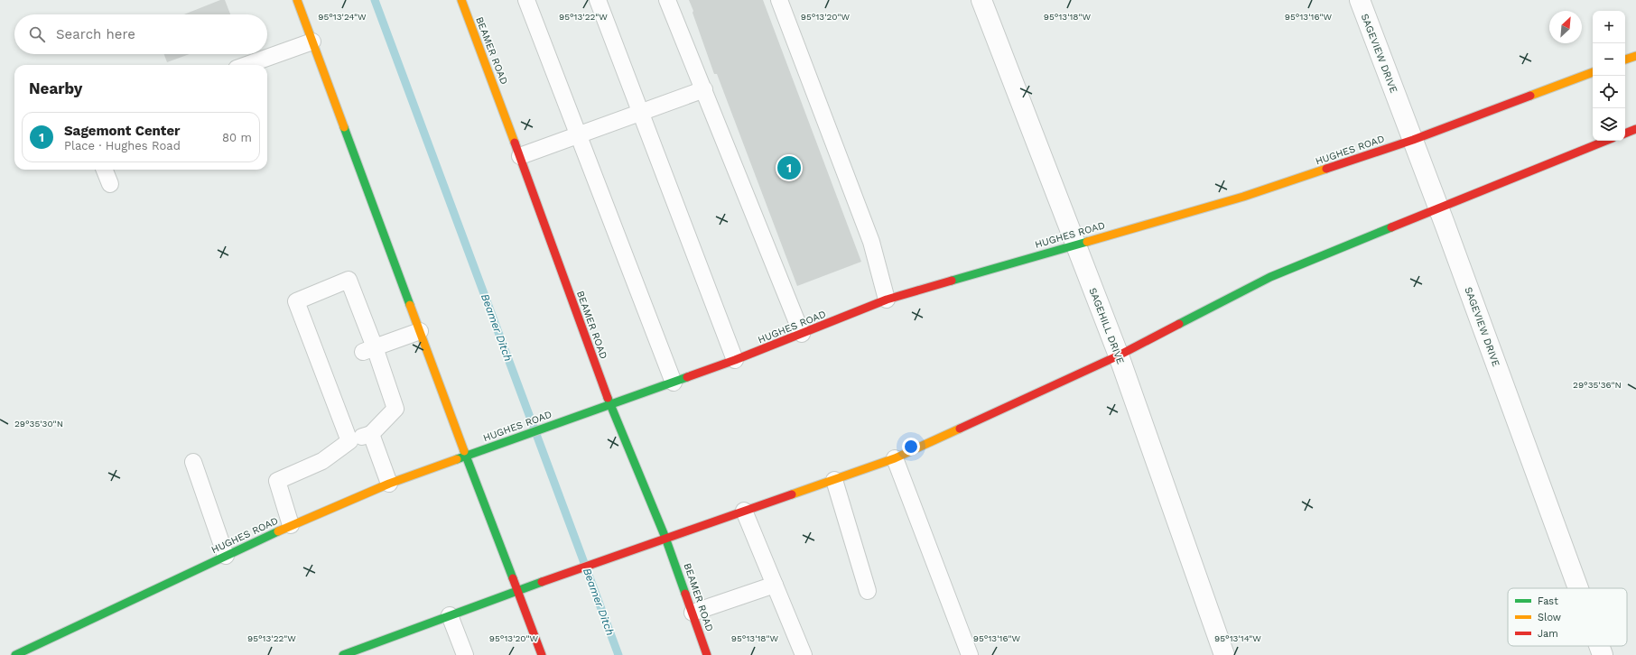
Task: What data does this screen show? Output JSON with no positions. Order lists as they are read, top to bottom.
{
  "streets": {
    "main road": ["BEAMER ROAD", "HUGHES ROAD"],
    "street": ["SAGEVIEW DRIVE", "SAGEHILL DRIVE"]
  },
  "crossings": [
    ["BEAMER ROAD", "HUGHES ROAD"],
    ["SAGEVIEW DRIVE", "HUGHES ROAD"],
    ["HUGHES ROAD", "SAGEHILL DRIVE"]
  ],
  "water": ["Beamer Ditch"],
  "legend": ["Fast", "Slow", "Jam"],
  "north": "top right",
  "page": {
    "map_buttons": ["+", "−"],
    "search": "Search here",
    "heading": "Nearby",
    "list": [
      {
        "mark": "1",
        "name": "Sagemont Center",
        "note": "Place · Hughes Road",
        "value": "80 m"
      }
    ],
    "pins": "1"
  },
  "coordinates": [
    "95°13'24\"W",
    "95°13'22\"W",
    "95°13'20\"W",
    "95°13'18\"W",
    "95°13'16\"W",
    "29°35'36\"N",
    "29°35'30\"N",
    "95°13'14\"W"
  ]
}
